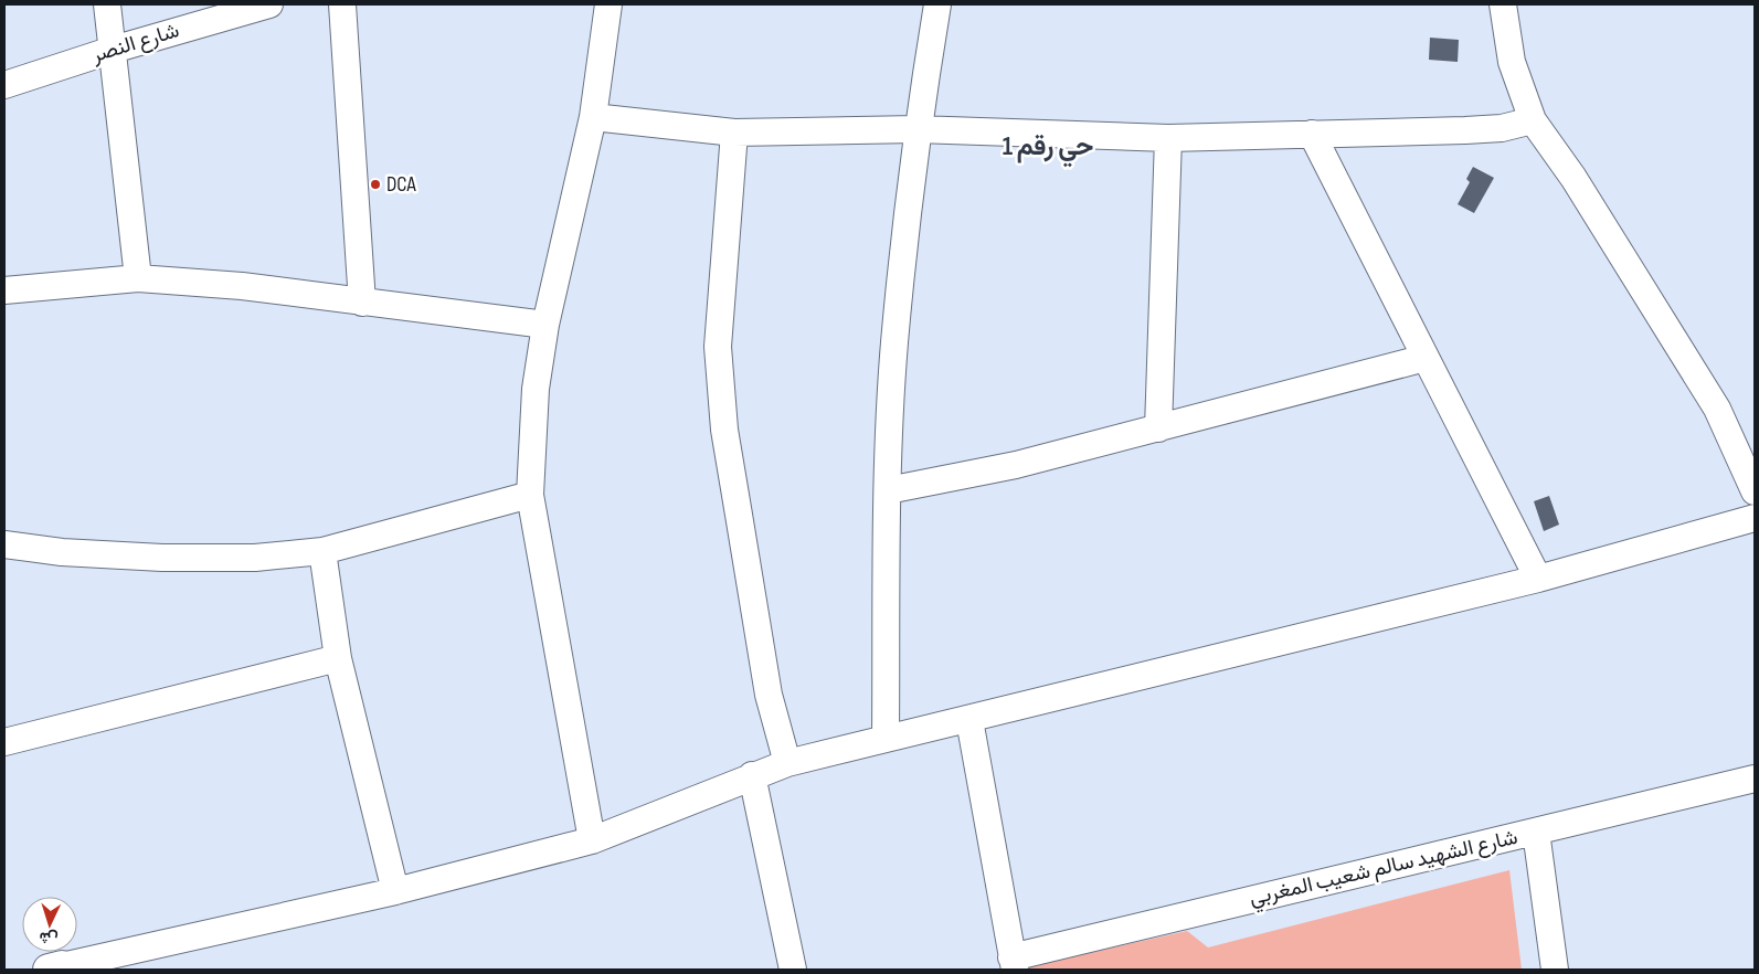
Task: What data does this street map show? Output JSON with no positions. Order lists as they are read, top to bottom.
{
  "streets": {
    "street": ["شارع النصر", "شارع الشهيد سالم شعيب المغربي"]
  },
  "districts": ["حي رقم 1"],
  "places": ["DCA"],
  "north": "bottom"
}
